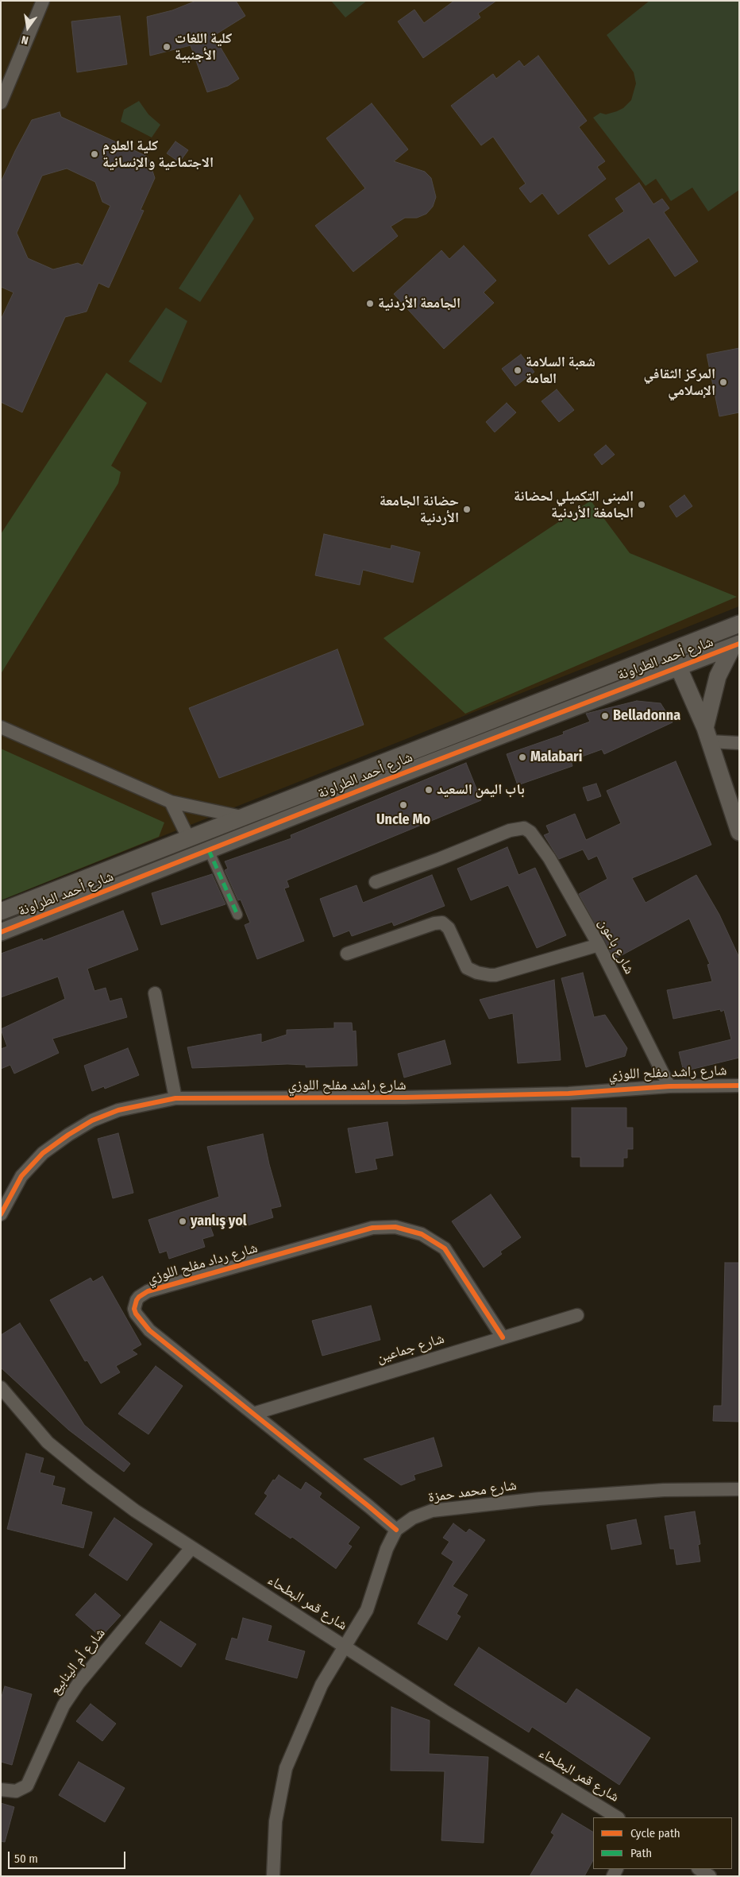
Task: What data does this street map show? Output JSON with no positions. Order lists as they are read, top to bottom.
{
  "streets": {
    "street": [
      "شارع أحمد الطراونة",
      "شارع باعون",
      "شارع راشد مفلح اللوزي",
      "شارع رداد مفلح اللوزي",
      "شارع جماعين",
      "شارع محمد حمزة",
      "شارع قمر البطحاء",
      "شارع أم الينابيع"
    ]
  },
  "crossings": [
    ["شارع باعون", "شارع راشد مفلح اللوزي"],
    ["شارع رداد مفلح اللوزي", "شارع جماعين"],
    ["شارع رداد مفلح اللوزي", "شارع محمد حمزة"],
    ["شارع محمد حمزة", "شارع قمر البطحاء"],
    ["شارع قمر البطحاء", "شارع أم الينابيع"]
  ],
  "places": [
    "كلية اللغات الأجنبية",
    "كلية العلوم الاجتماعية والإنسانية",
    "الجامعة الأردنية",
    "شعبة السلامة العامة",
    "المركز الثقافي الإسلامي",
    "المبنى التكميلي لحضانة الجامغة الأردنية",
    "حضانة الجامعة الأردنية",
    "Belladonna",
    "Malabari",
    "باب اليمن السعيد",
    "Uncle Mo",
    "yanlış yol"
  ],
  "legend": ["Cycle path", "Path"],
  "scale_bar": "50 m",
  "north": "bottom"
}
